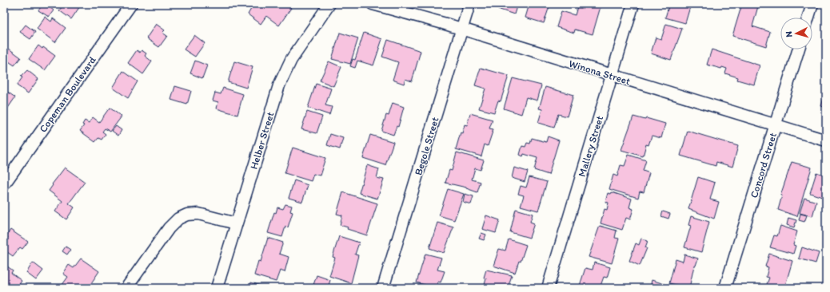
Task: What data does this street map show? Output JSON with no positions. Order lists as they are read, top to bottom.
{
  "streets": {
    "street": [
      "Winona Street",
      "Copeman Boulevard",
      "Helber Street",
      "Begole Street",
      "Mallery Street",
      "Concord Street"
    ]
  },
  "crossings": [
    ["Winona Street", "Begole Street"],
    ["Winona Street", "Mallery Street"],
    ["Winona Street", "Concord Street"]
  ],
  "north": "left"
}
